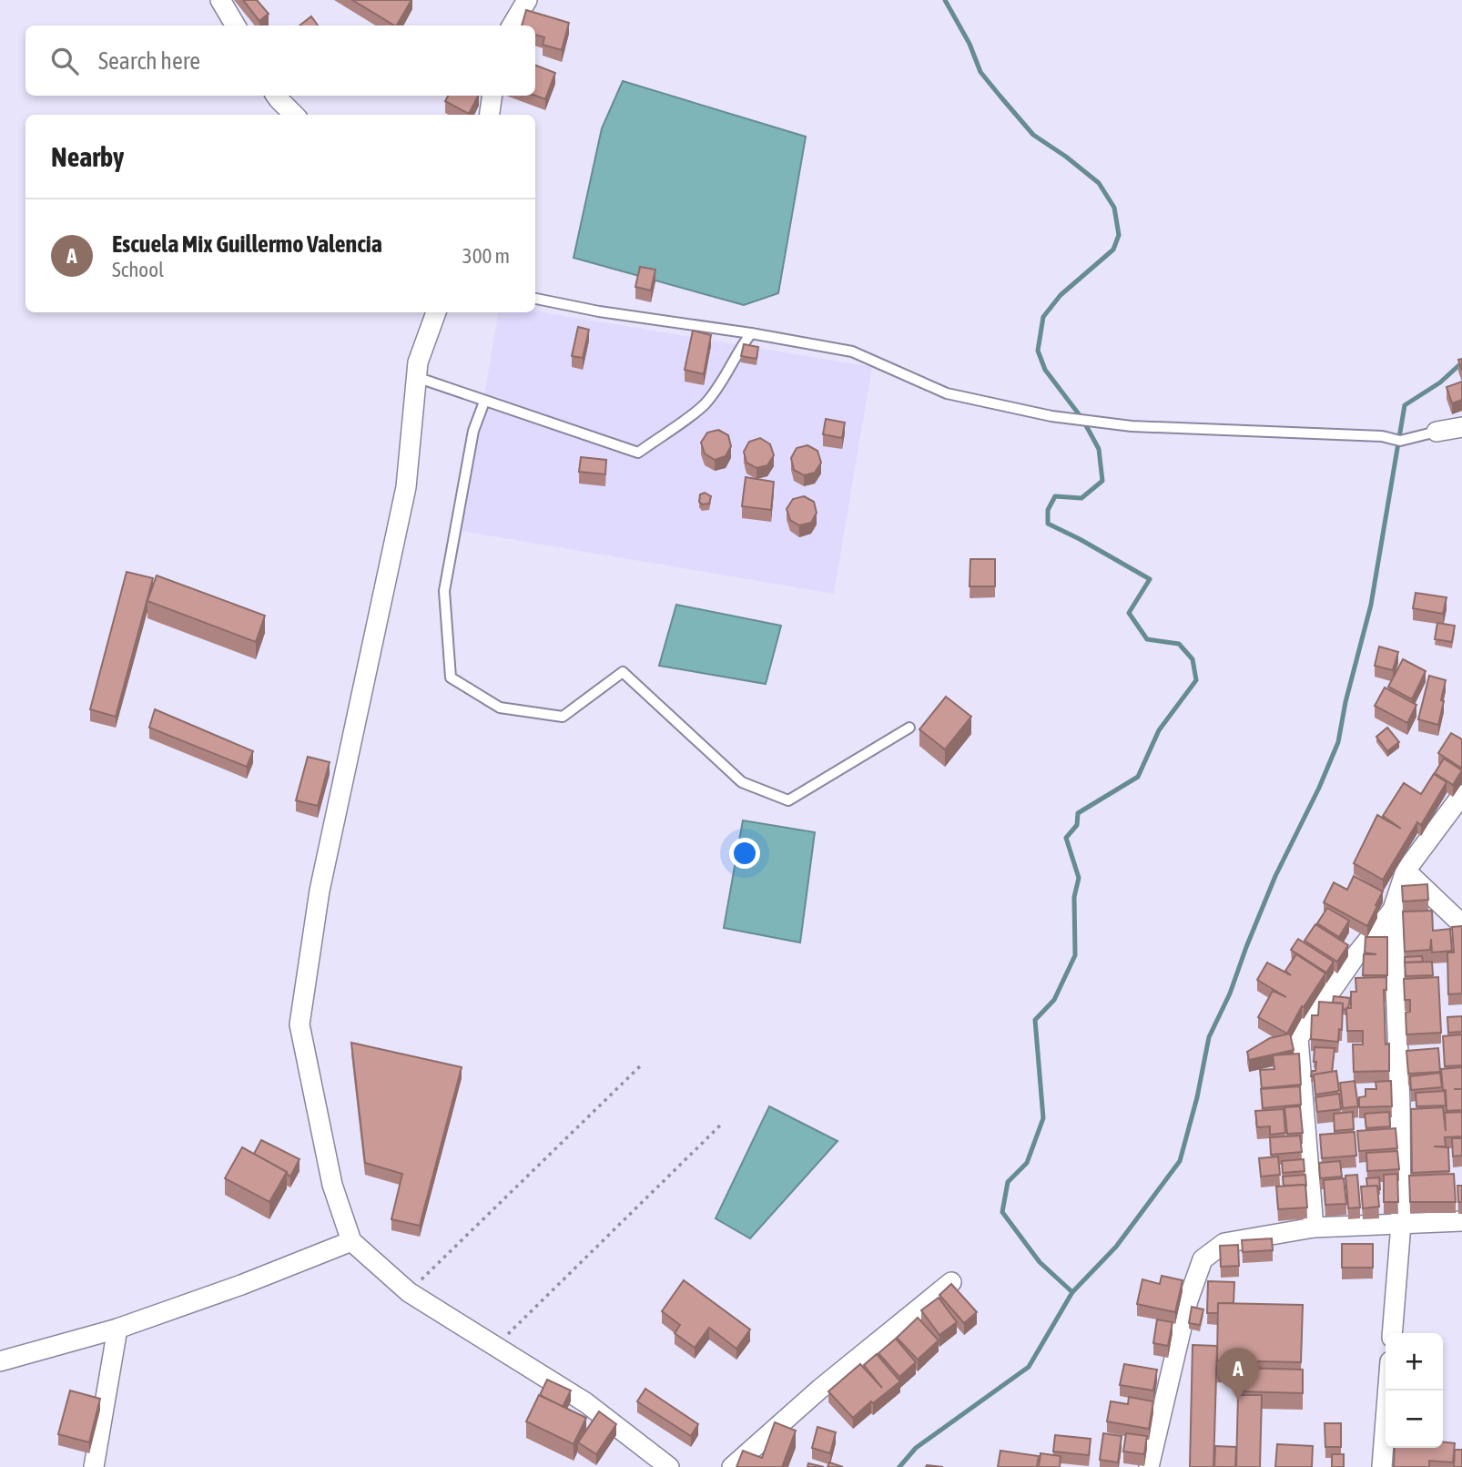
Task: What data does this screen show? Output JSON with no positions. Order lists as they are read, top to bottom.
{
  "page": {
    "search": "Search here",
    "heading": "Nearby",
    "list": [
      {
        "mark": "A",
        "name": "Escuela Mix Guillermo Valencia",
        "note": "School",
        "value": "300 m"
      }
    ],
    "map_buttons": ["+", "−"],
    "pins": "A"
  }
}
